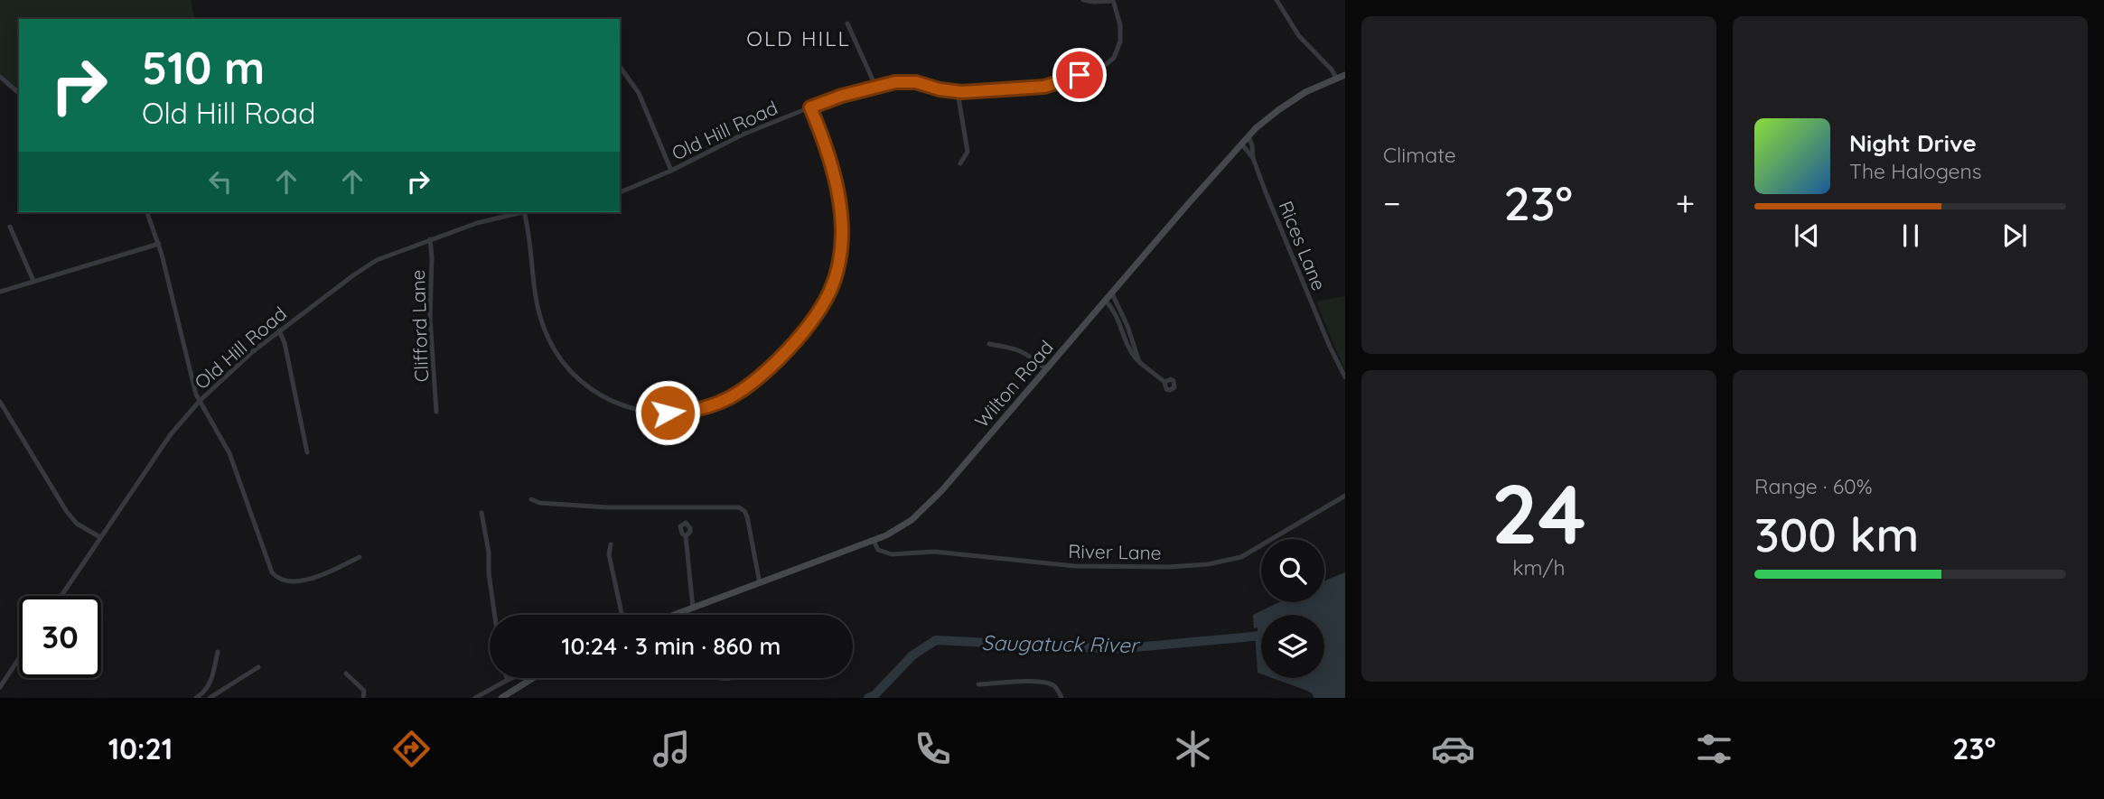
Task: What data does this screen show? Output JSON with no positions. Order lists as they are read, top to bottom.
{
  "streets": {
    "main road": ["Wilton Road"],
    "street": [
      "Old Hill Road",
      "Rices Lane",
      "Clifford Lane",
      "River Lane"
    ]
  },
  "crossings": [
    ["Old Hill Road", "Clifford Lane"],
    ["Rices Lane", "Wilton Road"],
    ["Wilton Road", "River Lane"]
  ],
  "districts": ["OLD HILL"],
  "water": ["Saugatuck River"],
  "page": {
    "tile": [
      "Climate",
      ["24", "km/h"],
      ["Range · 60%", "300 km"]
    ],
    "turn": ["510 m", "Old Hill Road"],
    "song": ["Night Drive", "The Halogens"],
    "heat": ["−", "23°", "+"],
    "limit": "30",
    "trip": "10:24 · 3 min · 860 m",
    "tabs": ["10:21", "23°"]
  }
}
